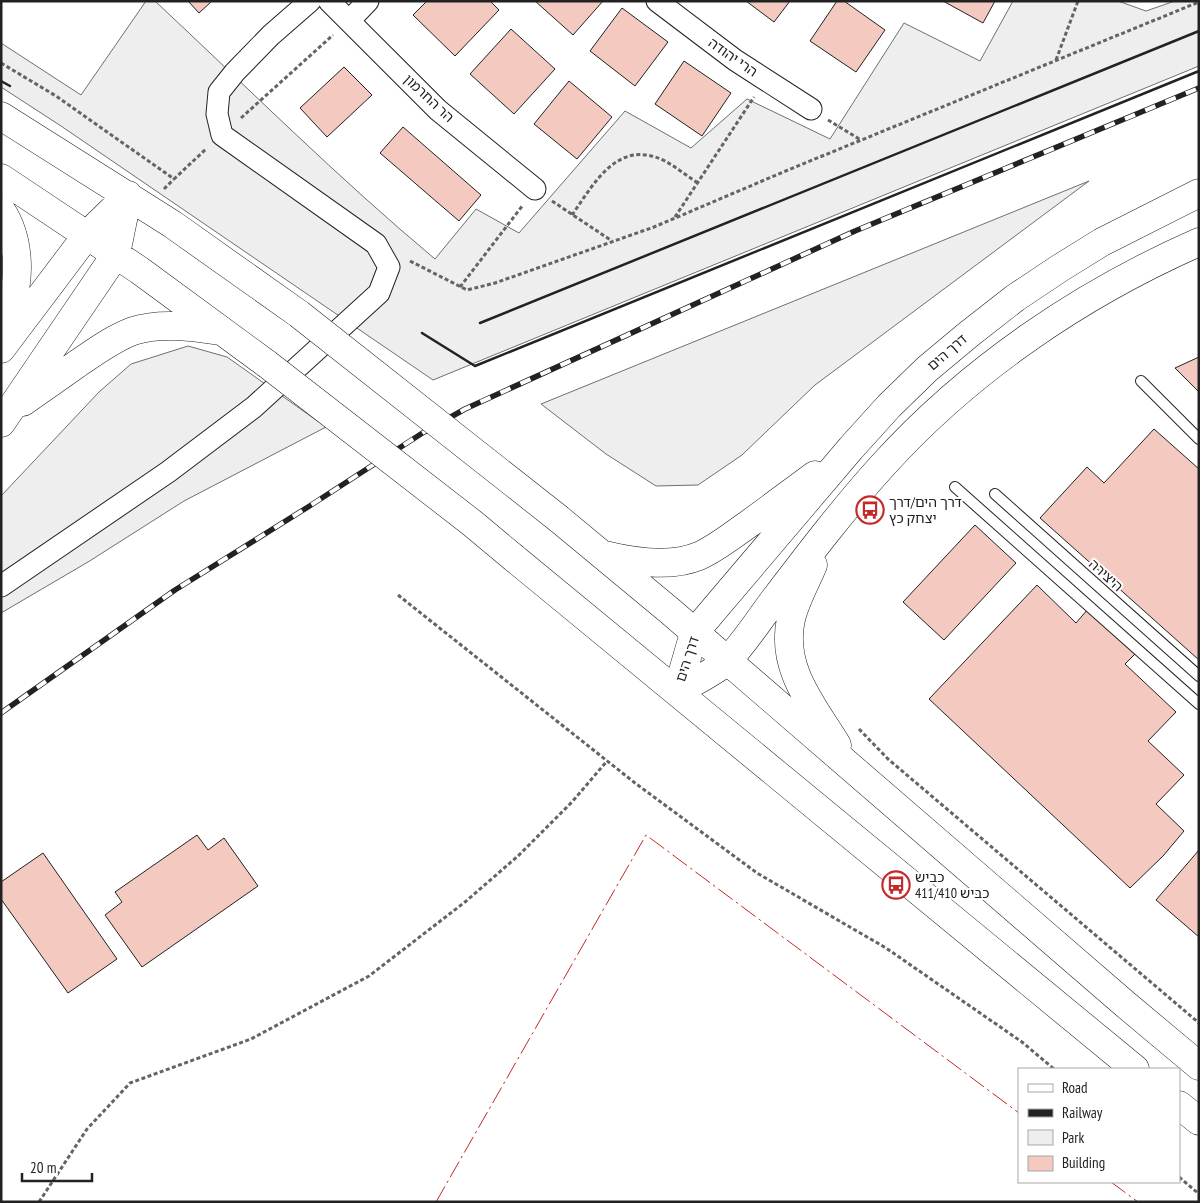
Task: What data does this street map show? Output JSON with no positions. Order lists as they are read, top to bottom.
{
  "streets": {
    "main road": ["דרך הים"],
    "street": ["הרי יהודה", "הר החרמון"],
    "lane": ["היצירה"]
  },
  "places": {
    "bus stop": ["דרך הים/דרך יצחק כץ", "כביש 411/כביש 410"]
  },
  "legend": [
    "Road",
    "Railway",
    "Park",
    "Building"
  ],
  "scale_bar": "20 m"
}
